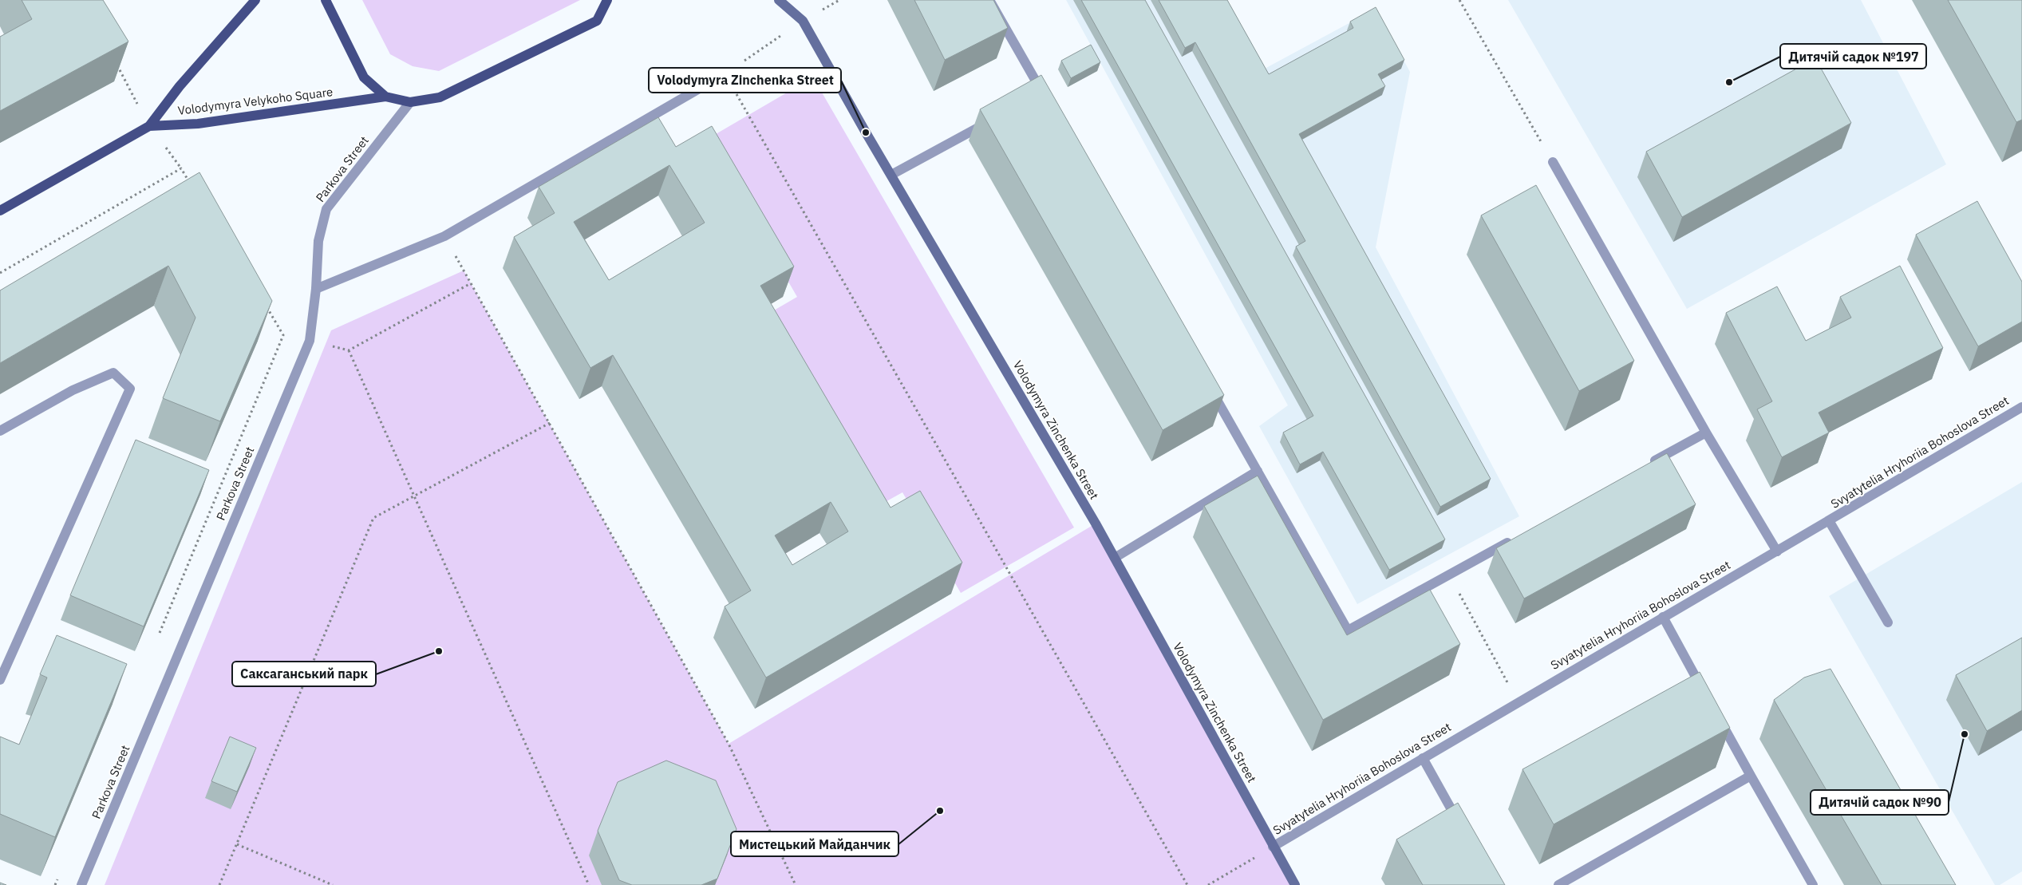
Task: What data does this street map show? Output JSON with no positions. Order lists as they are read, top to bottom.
{
  "streets": {
    "main road": ["Volodymyra Velykoho Square", "Volodymyra Zinchenka Street"],
    "street": ["Parkova Street", "Svyatytelia Hryhoriia Bohoslova Street"]
  },
  "crossings": [
    ["Volodymyra Velykoho Square", "Parkova Street"],
    ["Volodymyra Zinchenka Street", "Svyatytelia Hryhoriia Bohoslova Street"]
  ],
  "places": [
    "Дитячій садок №197",
    "Volodymyra Zinchenka Street",
    "Саксаганський парк",
    "Дитячiй садок №90",
    "Мистецький Майданчик"
  ]
}
